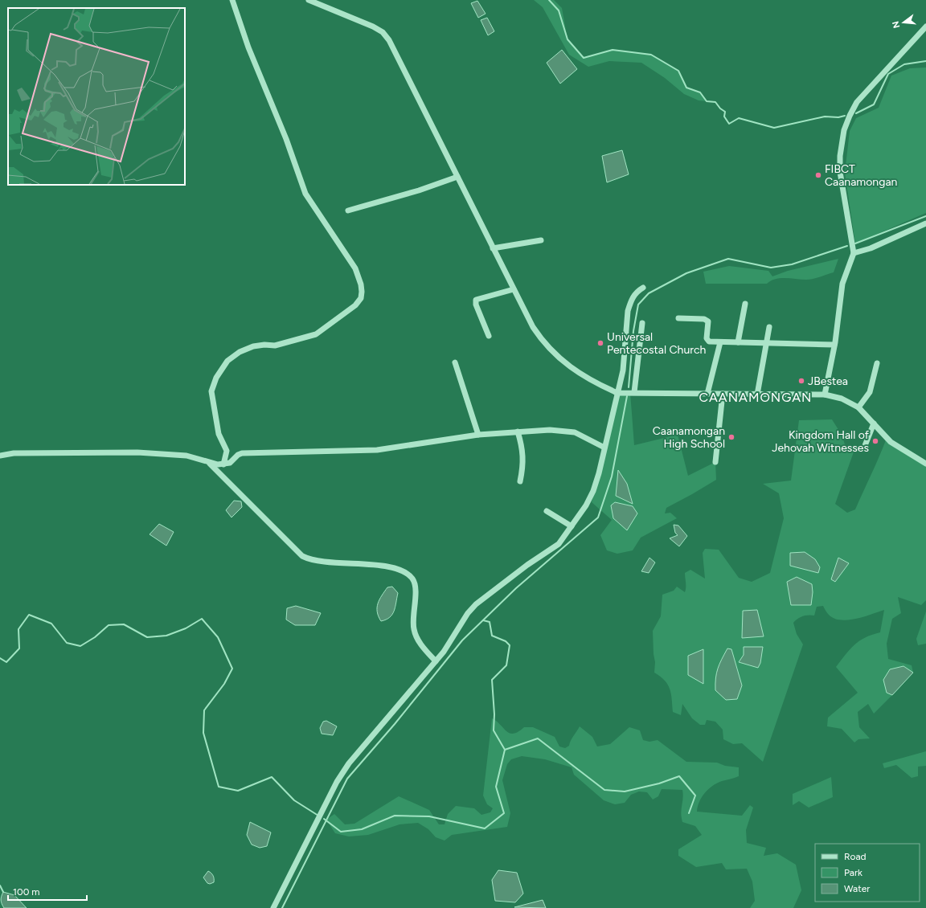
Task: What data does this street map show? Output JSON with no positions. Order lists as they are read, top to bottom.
{
  "districts": ["CAANAMONGAN"],
  "places": [
    "FIBCT Caanamongan",
    "Universal Pentecostal Church",
    "JBestea",
    "Caanamongan High School",
    "Kingdom Hall of Jehovah Witnesses"
  ],
  "legend": ["Road", "Park", "Water"],
  "scale_bar": "100 m",
  "north": "left"
}
